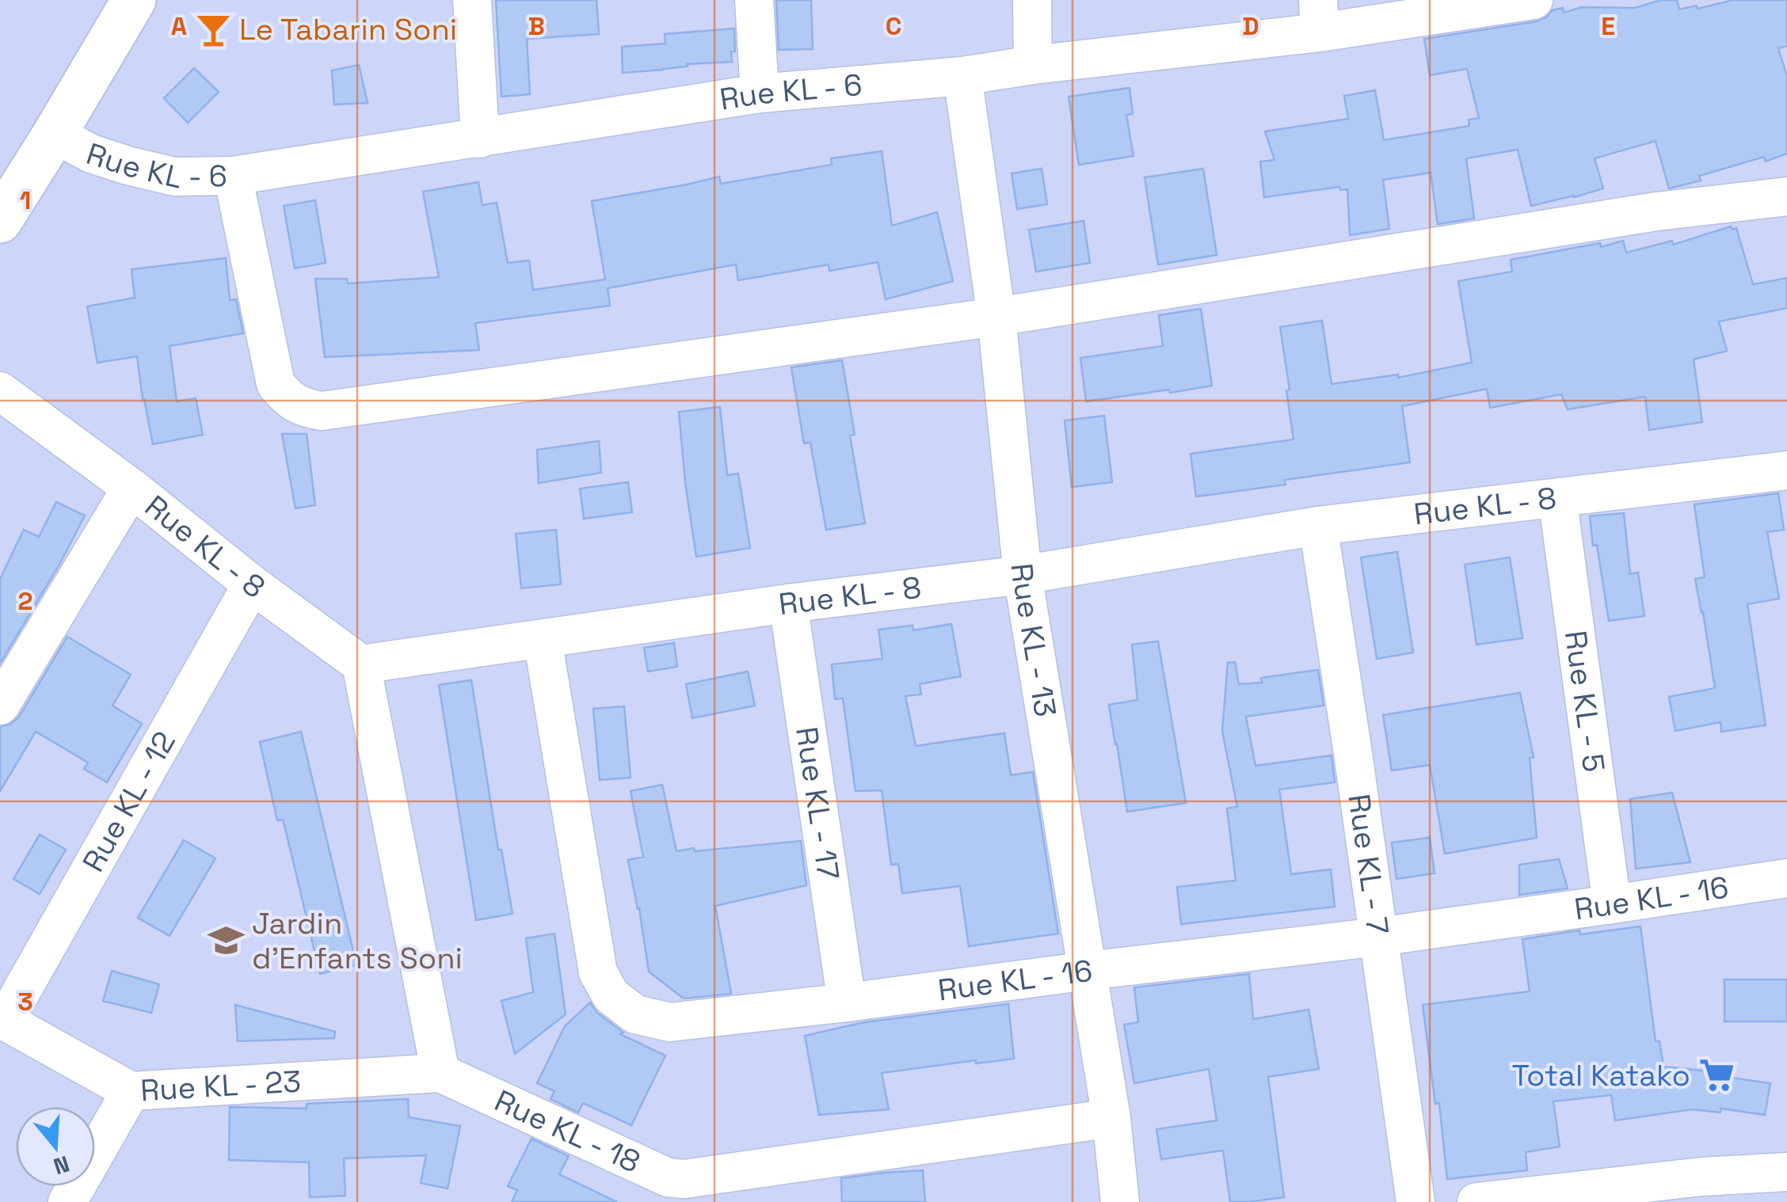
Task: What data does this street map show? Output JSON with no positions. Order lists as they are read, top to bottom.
{
  "streets": {
    "street": [
      "Rue KL - 6",
      "Rue KL - 8",
      "Rue KL - 13",
      "Rue KL - 5",
      "Rue KL - 12",
      "Rue KL - 17",
      "Rue KL - 7",
      "Rue KL - 16",
      "Rue KL - 23",
      "Rue KL - 18"
    ]
  },
  "crossings": [
    ["Rue KL - 6", "Rue KL - 13"],
    ["Rue KL - 8", "Rue KL - 13"],
    ["Rue KL - 8", "Rue KL - 5"],
    ["Rue KL - 8", "Rue KL - 12"],
    ["Rue KL - 8", "Rue KL - 17"],
    ["Rue KL - 8", "Rue KL - 7"],
    ["Rue KL - 8", "Rue KL - 16"],
    ["Rue KL - 13", "Rue KL - 16"],
    ["Rue KL - 13", "Rue KL - 18"],
    ["Rue KL - 5", "Rue KL - 16"],
    ["Rue KL - 17", "Rue KL - 16"],
    ["Rue KL - 7", "Rue KL - 16"],
    ["Rue KL - 23", "Rue KL - 18"]
  ],
  "places": {
    "bar": ["Le Tabarin Soni"],
    "school or university": ["Jardin d'Enfants Soni"],
    "supermarket": ["Total Katako"]
  },
  "north": "bottom",
  "grid": {
    "columns": [
      "A",
      "B",
      "C",
      "D",
      "E"
    ],
    "rows": ["1", "2", "3"]
  }
}
